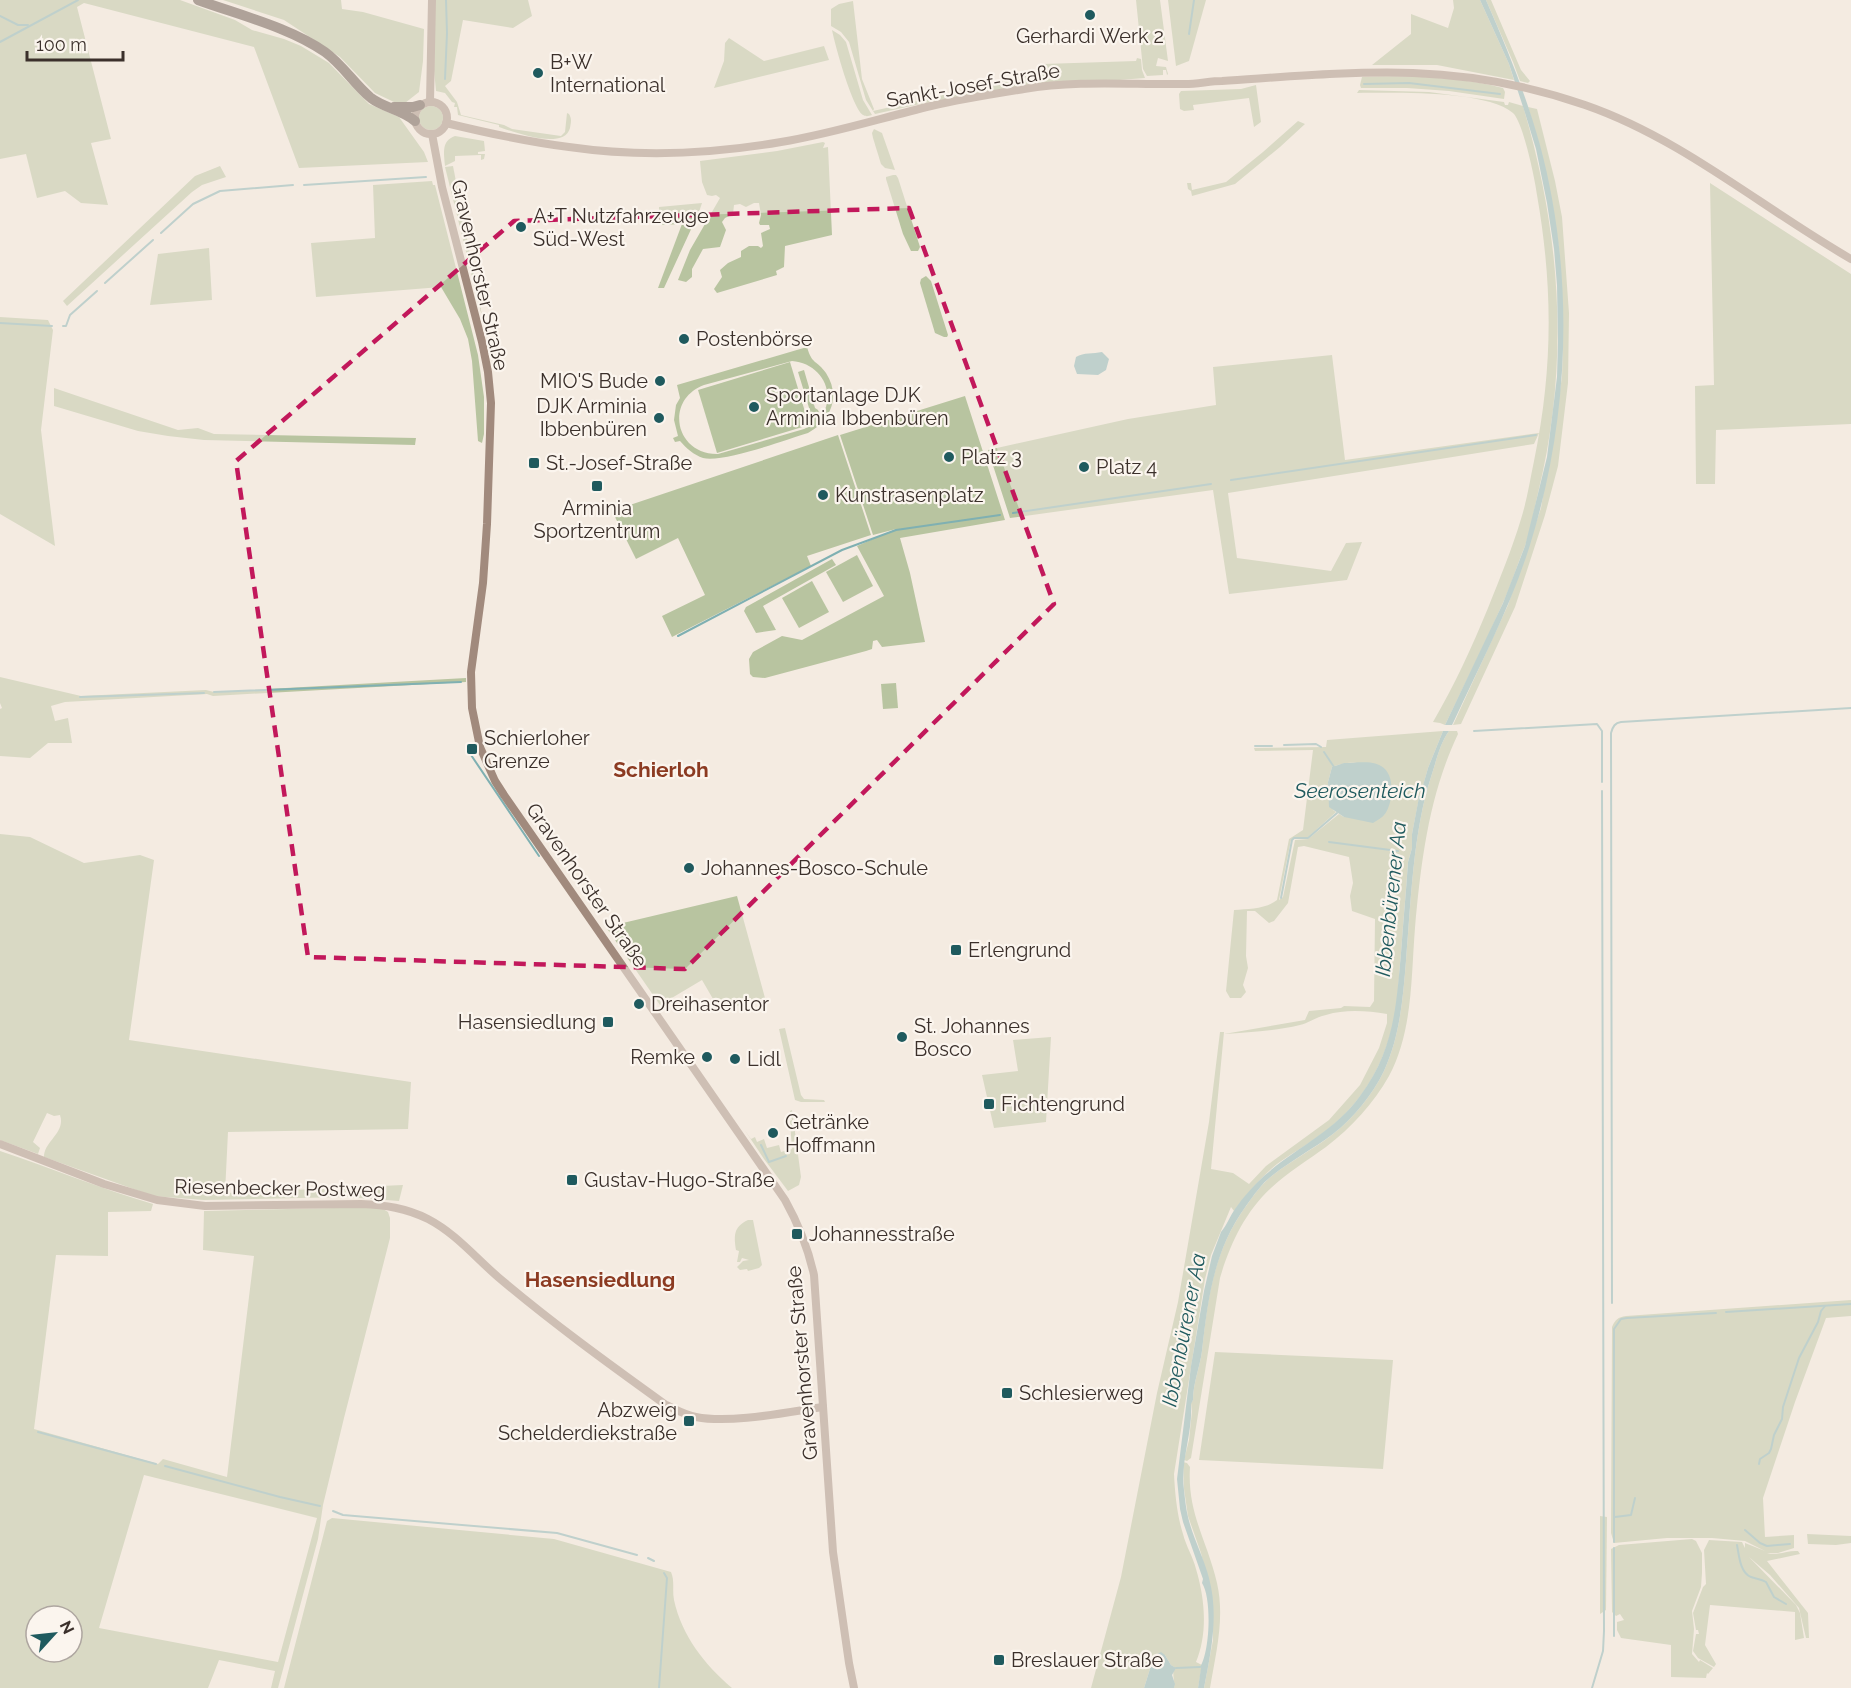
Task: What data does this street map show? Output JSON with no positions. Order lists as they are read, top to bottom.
{
  "streets": {
    "street": ["Sankt-Josef-Straße", "Gravenhorster Straße", "Riesenbecker Postweg"]
  },
  "crossings": [
    ["Sankt-Josef-Straße", "Gravenhorster Straße"],
    ["Gravenhorster Straße", "Riesenbecker Postweg"]
  ],
  "districts": ["Schierloh", "Hasensiedlung"],
  "water": ["Seerosenteich", "Ibbenbürener Aa"],
  "places": {
    "other": [
      "Gerhardi Werk 2",
      "B+W International",
      "A+T Nutzfahrzeuge Süd-West",
      "Postenbörse",
      "MIO'S Bude",
      "Sportanlage DJK Arminia Ibbenbüren",
      "DJK Arminia Ibbenbüren",
      "Platz 3",
      "Platz 4",
      "Kunstrasenplatz",
      "Johannes-Bosco-Schule",
      "Dreihasentor",
      "St. Johannes Bosco",
      "Remke",
      "Lidl",
      "Getränke Hoffmann"
    ],
    "transit": [
      "St.-Josef-Straße",
      "Arminia Sportzentrum",
      "Schierloher Grenze",
      "Erlengrund",
      "Hasensiedlung",
      "Fichtengrund",
      "Gustav-Hugo-Straße",
      "Johannesstraße",
      "Schlesierweg",
      "Abzweig Schelderdiekstraße",
      "Breslauer Straße"
    ]
  },
  "scale_bar": "100 m",
  "north": "top right"
}
